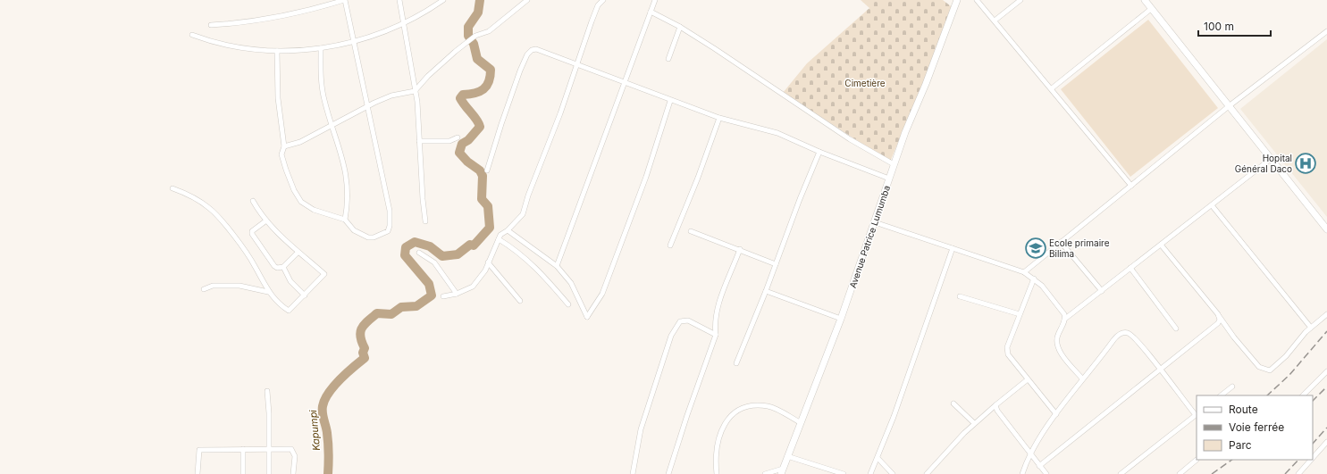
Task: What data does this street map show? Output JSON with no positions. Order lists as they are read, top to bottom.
{
  "streets": {
    "street": ["Avenue Patrice Lumumba"]
  },
  "water": ["Kapumpi"],
  "parks": ["Cimetière"],
  "places": {
    "hospital": ["Hopital Général Daco"],
    "school or university": ["Ecole primaire Bilima"]
  },
  "legend": ["Route", "Voie ferrée", "Parc"],
  "scale_bar": "100 m"
}
